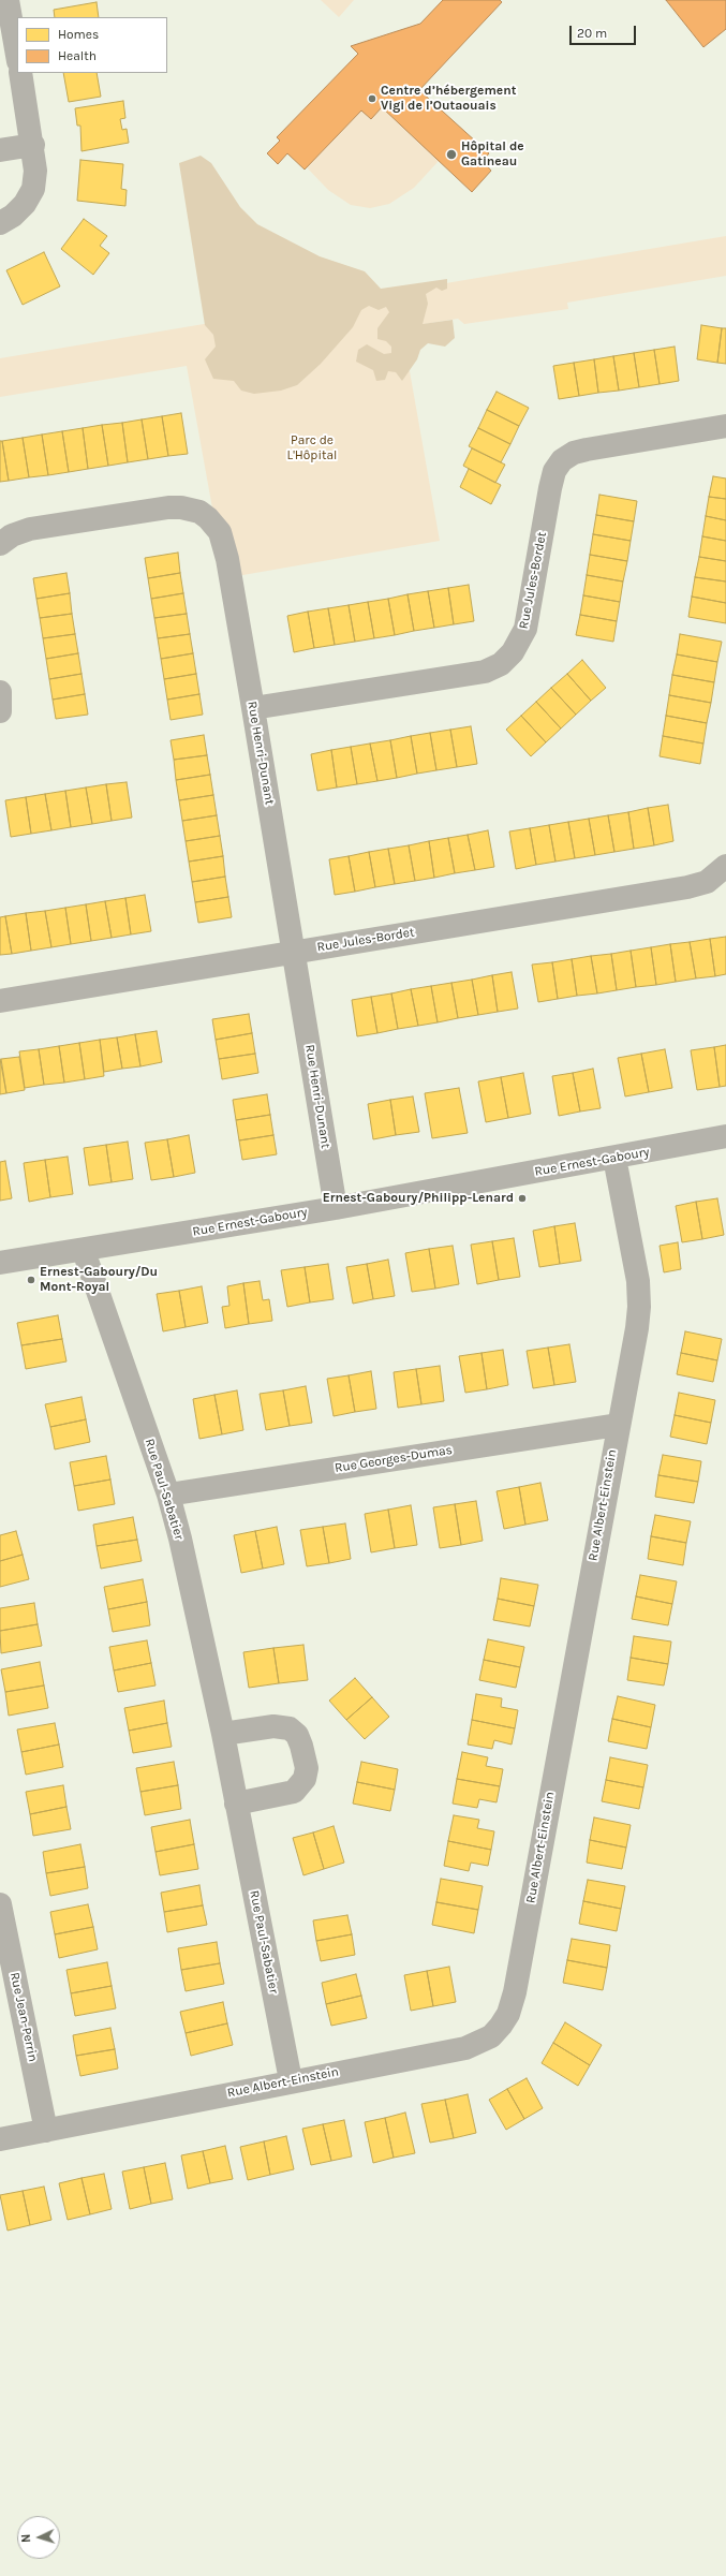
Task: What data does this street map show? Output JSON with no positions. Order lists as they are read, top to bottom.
{
  "streets": {
    "street": [
      "Rue Jules-Bordet",
      "Rue Henri-Dunant",
      "Rue Ernest-Gaboury",
      "Rue Georges-Dumas",
      "Rue Paul-Sabatier",
      "Rue Albert-Einstein",
      "Rue Jean-Perrin"
    ]
  },
  "crossings": [
    ["Rue Jules-Bordet", "Rue Henri-Dunant"],
    ["Rue Henri-Dunant", "Rue Ernest-Gaboury"],
    ["Rue Ernest-Gaboury", "Rue Paul-Sabatier"],
    ["Rue Ernest-Gaboury", "Rue Albert-Einstein"],
    ["Rue Georges-Dumas", "Rue Paul-Sabatier"],
    ["Rue Georges-Dumas", "Rue Albert-Einstein"],
    ["Rue Paul-Sabatier", "Rue Albert-Einstein"],
    ["Rue Albert-Einstein", "Rue Jean-Perrin"]
  ],
  "parks": ["Parc de L'Hôpital"],
  "places": [
    "Centre d’hébergement Vigi de l’Outaouais",
    "Hôpital de Gatineau",
    "Ernest-Gaboury/Philipp-Lenard",
    "Ernest-Gaboury/Du Mont-Royal"
  ],
  "legend": ["Homes", "Health"],
  "scale_bar": "20 m",
  "north": "left"
}
